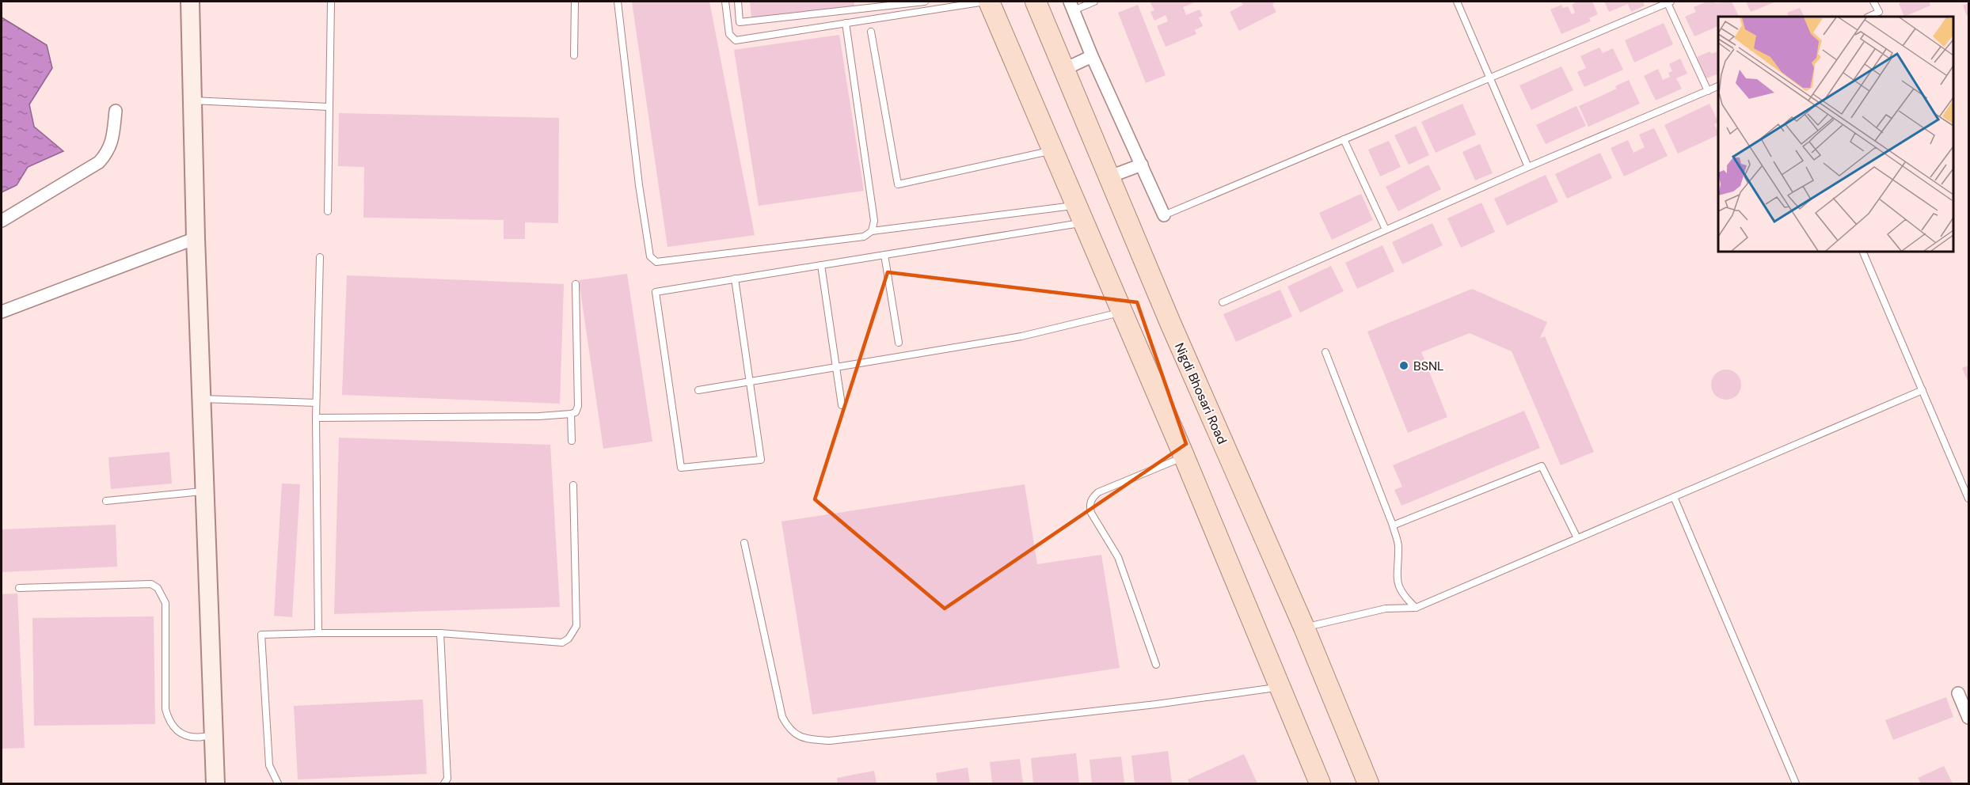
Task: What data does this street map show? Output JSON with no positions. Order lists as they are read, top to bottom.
{
  "streets": {
    "main road": ["Nigdi Bhosari Road"]
  },
  "places": ["BSNL"]
}
